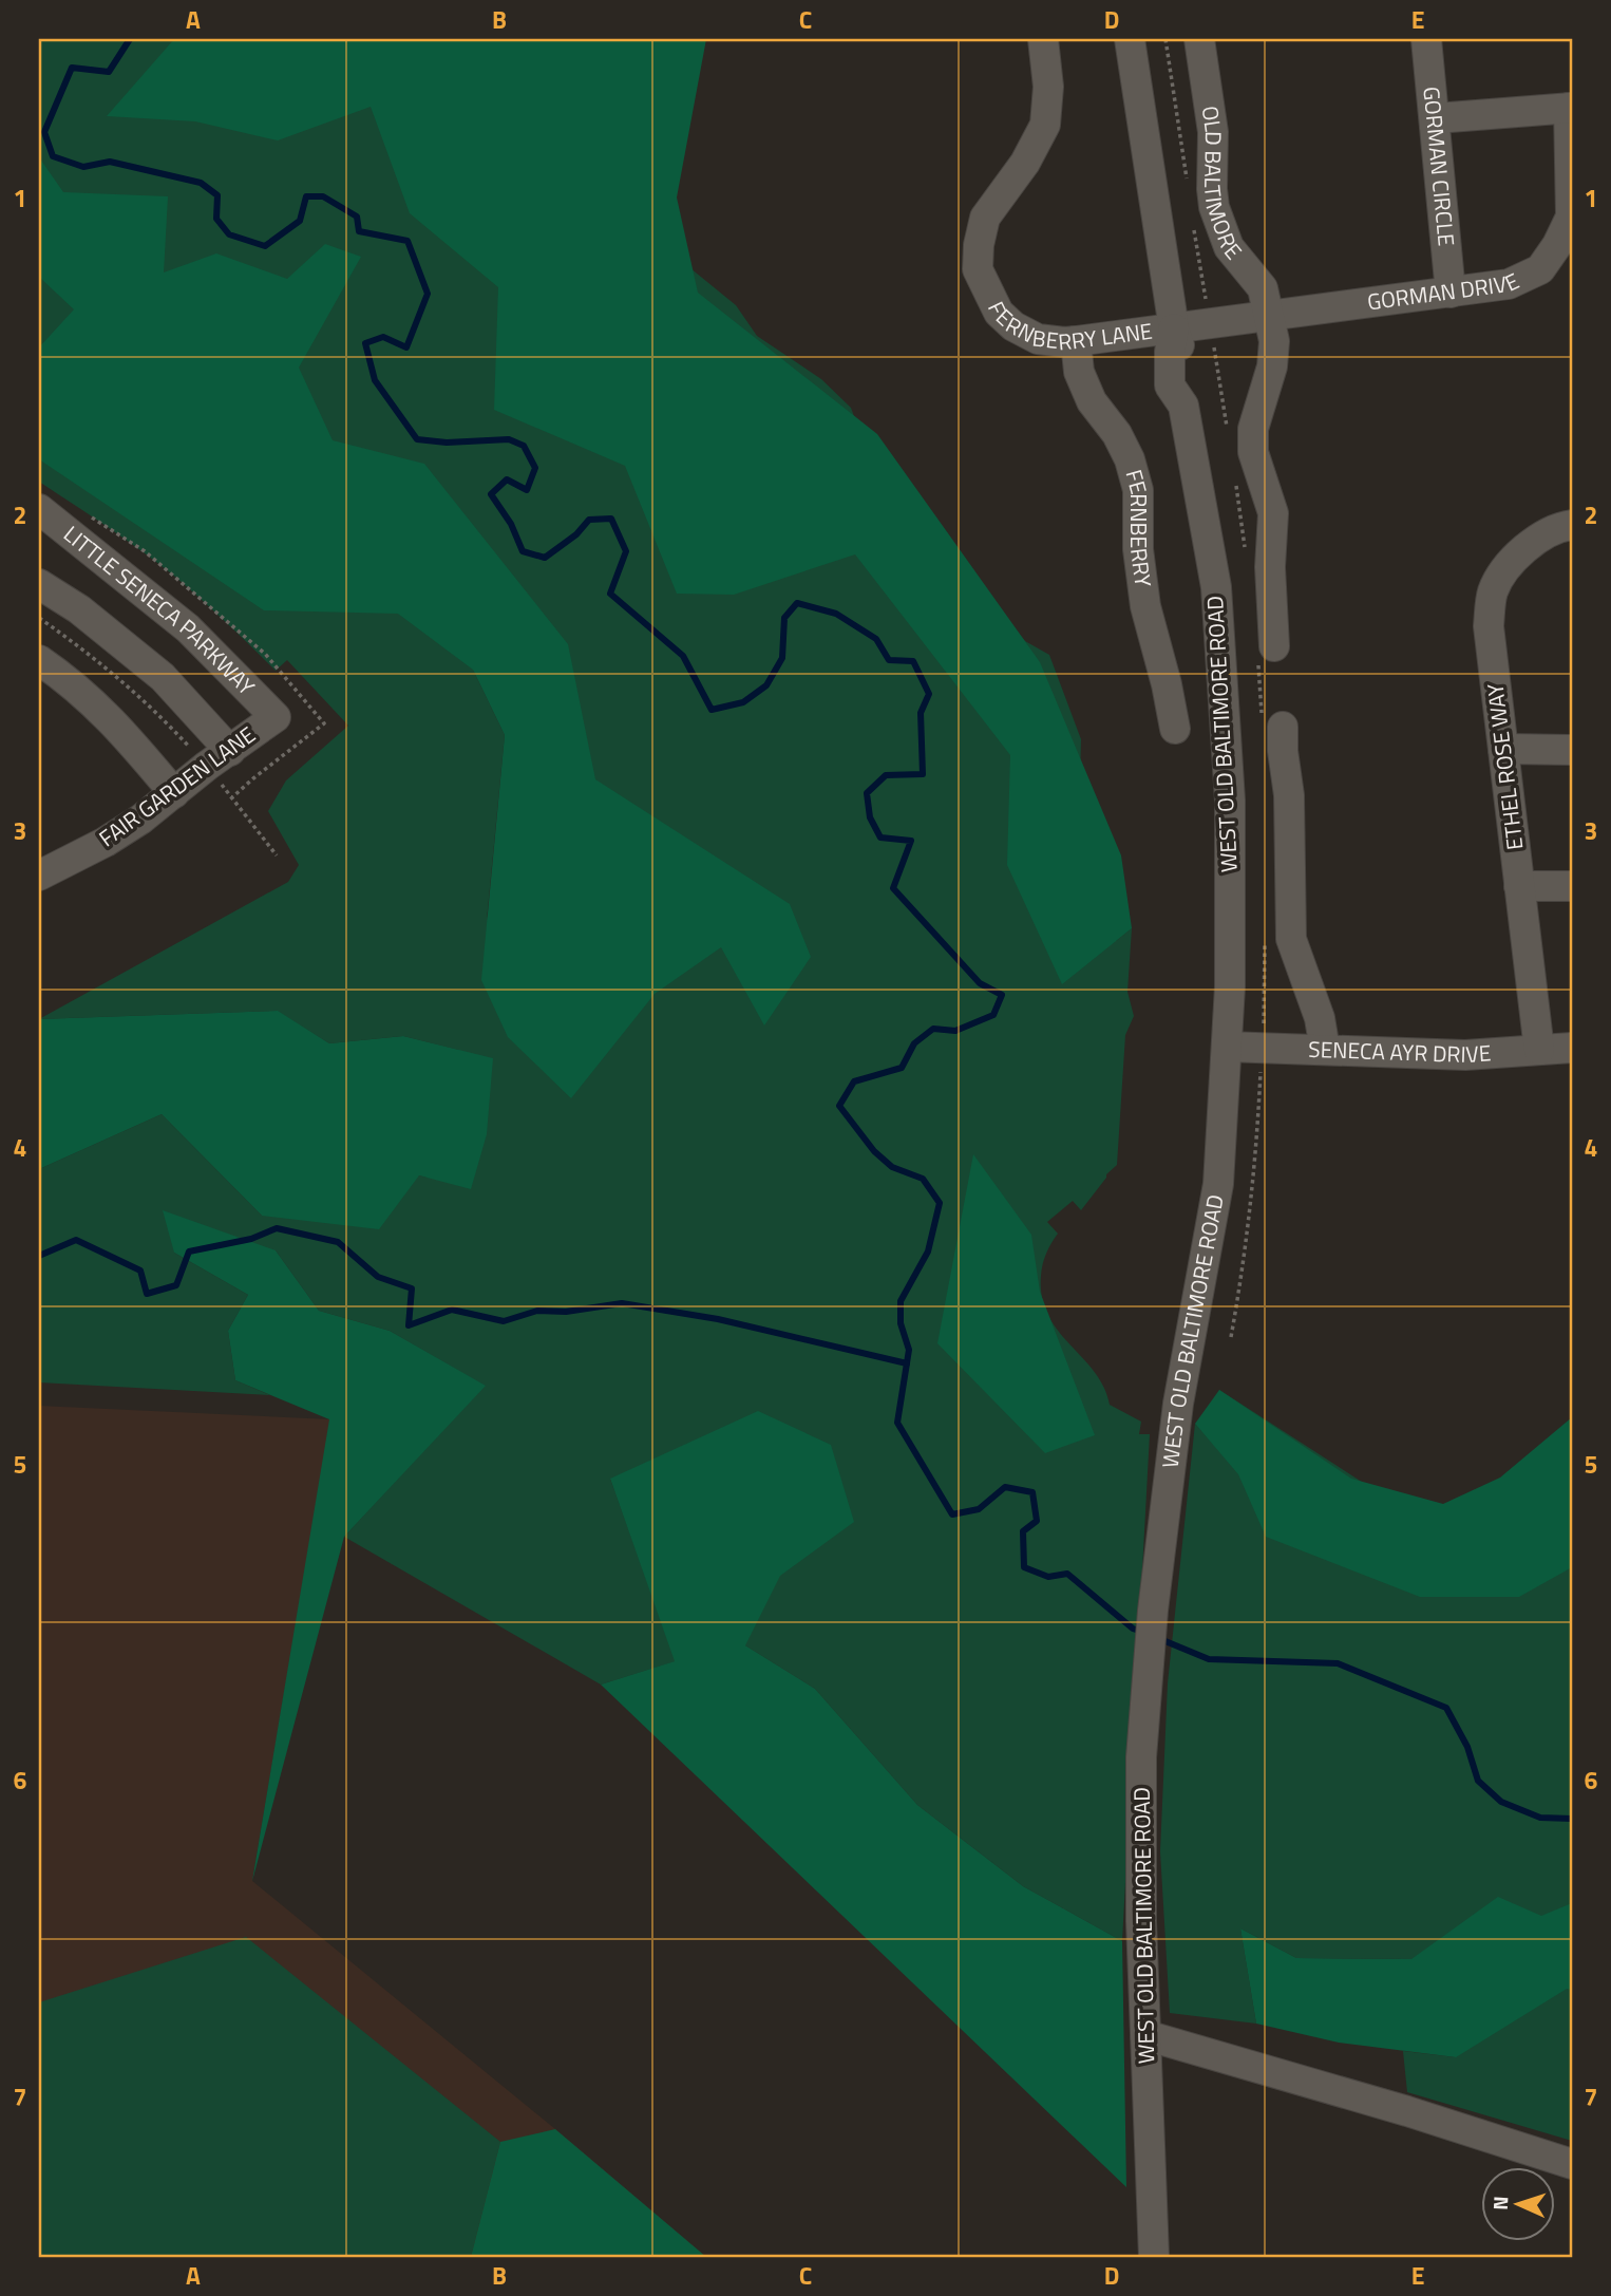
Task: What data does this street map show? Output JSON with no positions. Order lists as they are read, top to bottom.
{
  "streets": {
    "street": [
      "GORMAN CIRCLE",
      "OLD BALTIMORE",
      "GORMAN DRIVE",
      "FERNBERRY LANE",
      "FERNBERRY",
      "LITTLE SENECA PARKWAY",
      "WEST OLD BALTIMORE ROAD",
      "ETHEL ROSE WAY",
      "FAIR GARDEN LANE",
      "SENECA AYR DRIVE"
    ]
  },
  "crossings": [
    ["GORMAN CIRCLE", "GORMAN DRIVE"],
    ["OLD BALTIMORE", "GORMAN DRIVE"],
    ["GORMAN DRIVE", "FERNBERRY LANE"],
    ["GORMAN DRIVE", "WEST OLD BALTIMORE ROAD"],
    ["FERNBERRY LANE", "FERNBERRY"],
    ["FERNBERRY LANE", "WEST OLD BALTIMORE ROAD"],
    ["LITTLE SENECA PARKWAY", "FAIR GARDEN LANE"],
    ["WEST OLD BALTIMORE ROAD", "SENECA AYR DRIVE"],
    ["ETHEL ROSE WAY", "SENECA AYR DRIVE"]
  ],
  "north": "left",
  "grid": {
    "columns": [
      "A",
      "B",
      "C",
      "D",
      "E"
    ],
    "rows": [
      "1",
      "2",
      "3",
      "4",
      "5",
      "6",
      "7"
    ]
  }
}
